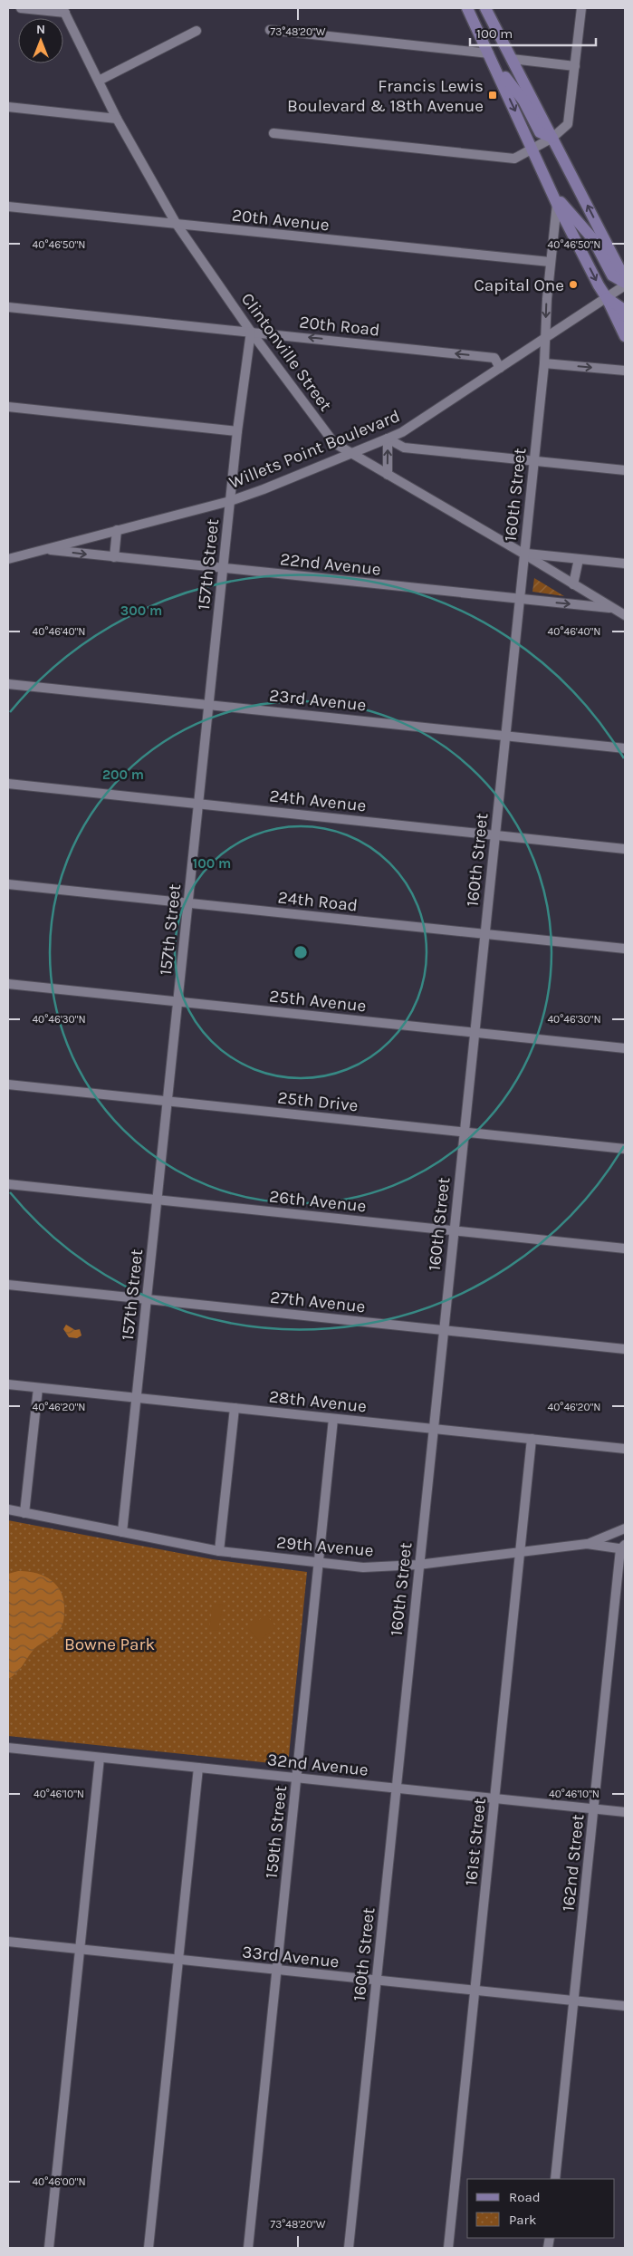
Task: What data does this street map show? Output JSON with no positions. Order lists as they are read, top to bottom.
{
  "streets": {
    "street": [
      "20th Avenue",
      "20th Road",
      "Clintonville Street",
      "Willets Point Boulevard",
      "160th Street",
      "22nd Avenue",
      "157th Street",
      "23rd Avenue",
      "24th Avenue",
      "24th Road",
      "25th Avenue",
      "25th Drive",
      "26th Avenue",
      "27th Avenue",
      "28th Avenue",
      "29th Avenue",
      "32nd Avenue",
      "159th Street",
      "161st Street",
      "162nd Street",
      "33rd Avenue"
    ]
  },
  "crossings": [
    ["20th Avenue", "Clintonville Street"],
    ["20th Avenue", "160th Street"],
    ["20th Road", "Clintonville Street"],
    ["20th Road", "Willets Point Boulevard"],
    ["20th Road", "157th Street"],
    ["Clintonville Street", "Willets Point Boulevard"],
    ["Clintonville Street", "160th Street"],
    ["Clintonville Street", "22nd Avenue"],
    ["Clintonville Street", "157th Street"],
    ["Willets Point Boulevard", "160th Street"],
    ["Willets Point Boulevard", "22nd Avenue"],
    ["Willets Point Boulevard", "157th Street"],
    ["160th Street", "22nd Avenue"],
    ["160th Street", "23rd Avenue"],
    ["160th Street", "24th Avenue"],
    ["160th Street", "24th Road"],
    ["160th Street", "25th Avenue"],
    ["160th Street", "25th Drive"],
    ["160th Street", "26th Avenue"],
    ["160th Street", "27th Avenue"],
    ["160th Street", "28th Avenue"],
    ["160th Street", "29th Avenue"],
    ["160th Street", "32nd Avenue"],
    ["160th Street", "33rd Avenue"],
    ["22nd Avenue", "157th Street"],
    ["157th Street", "23rd Avenue"],
    ["157th Street", "24th Avenue"],
    ["157th Street", "24th Road"],
    ["157th Street", "25th Avenue"],
    ["157th Street", "25th Drive"],
    ["157th Street", "26th Avenue"],
    ["157th Street", "27th Avenue"],
    ["157th Street", "28th Avenue"],
    ["157th Street", "29th Avenue"],
    ["28th Avenue", "159th Street"],
    ["28th Avenue", "161st Street"],
    ["29th Avenue", "159th Street"],
    ["29th Avenue", "161st Street"],
    ["29th Avenue", "162nd Street"],
    ["32nd Avenue", "159th Street"],
    ["32nd Avenue", "161st Street"],
    ["32nd Avenue", "162nd Street"],
    ["159th Street", "33rd Avenue"],
    ["161st Street", "33rd Avenue"],
    ["162nd Street", "33rd Avenue"]
  ],
  "one_way": ["20th Road"],
  "parks": ["Bowne Park"],
  "places": {
    "transit": ["Francis Lewis Boulevard & 18th Avenue"],
    "other": ["Capital One"]
  },
  "legend": ["Road", "Park"],
  "scale_bar": "100 m",
  "north": "top",
  "coordinates": [
    "73°48'20\"W",
    "40°46'50\"N",
    "40°46'40\"N",
    "40°46'30\"N",
    "40°46'20\"N",
    "40°46'10\"N",
    "40°46'00\"N"
  ],
  "rings": ["300 m", "200 m", "100 m"]
}
